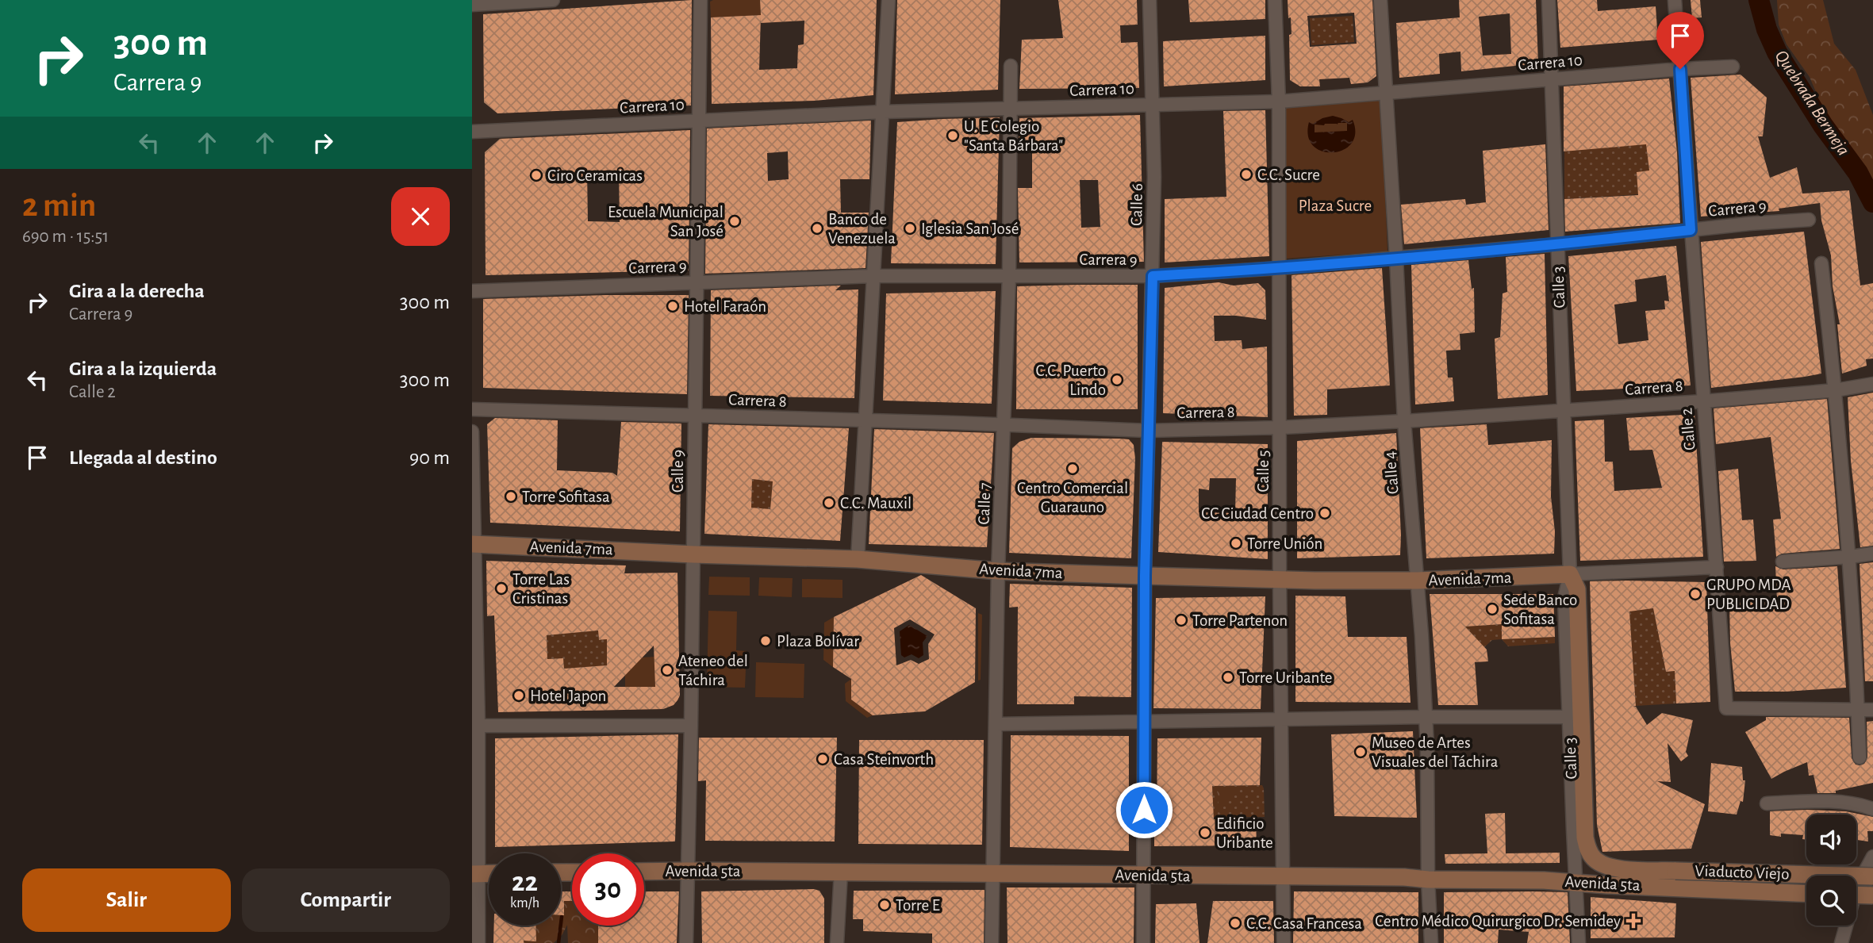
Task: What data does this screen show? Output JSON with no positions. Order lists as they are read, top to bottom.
{
  "streets": {
    "street": [
      "Carrera 10",
      "Calle 6",
      "Carrera 9",
      "Calle 3",
      "Carrera 8",
      "Calle 2",
      "Calle 9",
      "Calle 5",
      "Calle 4",
      "Calle 7",
      "Avenida 7ma",
      "Avenida 5ta",
      "Viaducto Viejo"
    ]
  },
  "crossings": [
    ["Carrera 10", "Calle 6"],
    ["Carrera 10", "Calle 3"],
    ["Carrera 10", "Calle 2"],
    ["Carrera 10", "Calle 9"],
    ["Carrera 10", "Calle 5"],
    ["Carrera 10", "Calle 4"],
    ["Carrera 10", "Calle 7"],
    ["Calle 6", "Carrera 9"],
    ["Calle 6", "Carrera 8"],
    ["Calle 6", "Avenida 7ma"],
    ["Calle 6", "Avenida 5ta"],
    ["Carrera 9", "Calle 3"],
    ["Carrera 9", "Calle 2"],
    ["Carrera 9", "Calle 9"],
    ["Carrera 9", "Calle 5"],
    ["Carrera 9", "Calle 4"],
    ["Carrera 9", "Calle 7"],
    ["Calle 3", "Carrera 8"],
    ["Calle 3", "Avenida 7ma"],
    ["Calle 3", "Avenida 5ta"],
    ["Calle 3", "Viaducto Viejo"],
    ["Carrera 8", "Calle 2"],
    ["Carrera 8", "Calle 9"],
    ["Carrera 8", "Calle 5"],
    ["Carrera 8", "Calle 4"],
    ["Carrera 8", "Calle 7"],
    ["Calle 9", "Avenida 7ma"],
    ["Calle 9", "Avenida 5ta"],
    ["Calle 5", "Avenida 7ma"],
    ["Calle 5", "Avenida 5ta"],
    ["Calle 4", "Avenida 7ma"],
    ["Calle 4", "Avenida 5ta"],
    ["Calle 7", "Avenida 7ma"],
    ["Calle 7", "Avenida 5ta"],
    ["Avenida 5ta", "Viaducto Viejo"]
  ],
  "water": ["Quebrada Bermeja"],
  "parks": ["Plaza Sucre"],
  "places": {
    "other": [
      "U. E Colegio \"Santa Bárbara\"",
      "C.C. Sucre",
      "Ciro Ceramicas",
      "Escuela Municipal San José",
      "Banco de Venezuela",
      "Iglesia San José",
      "Hotel Faraón",
      "C.C. Puerto Lindo",
      "Centro Comercial Guarauno",
      "Torre Sofitasa",
      "C.C. Mauxil",
      "CC Ciudad Centro",
      "Torre Unión",
      "Torre Las Cristinas",
      "GRUPO MDA PUBLICIDAD",
      "Sede Banco Sofitasa",
      "Torre Partenon",
      "Plaza Bolívar",
      "Ateneo del Táchira",
      "Torre Uribante",
      "Hotel Japon",
      "Museo de Artes Visuales del Táchira",
      "Casa Steinvorth",
      "Edificio Uribante",
      "Torre E",
      "C.C. Casa Francesa"
    ],
    "health": ["Centro Médico Quirurgico Dr. Semidey"]
  },
  "page": {
    "turn": ["300 m", "Carrera 9"],
    "heading": ["2 min", "690 m · 15:51"],
    "list": [
      {
        "name": "Gira a la derecha",
        "note": "Carrera 9",
        "value": "300 m"
      },
      {
        "name": "Gira a la izquierda",
        "note": "Calle 2",
        "value": "300 m"
      },
      {
        "name": "Llegada al destino",
        "value": "90 m"
      }
    ],
    "speed": "22 km/h",
    "limit": "30",
    "buttons": ["Salir", "Compartir"]
  }
}
